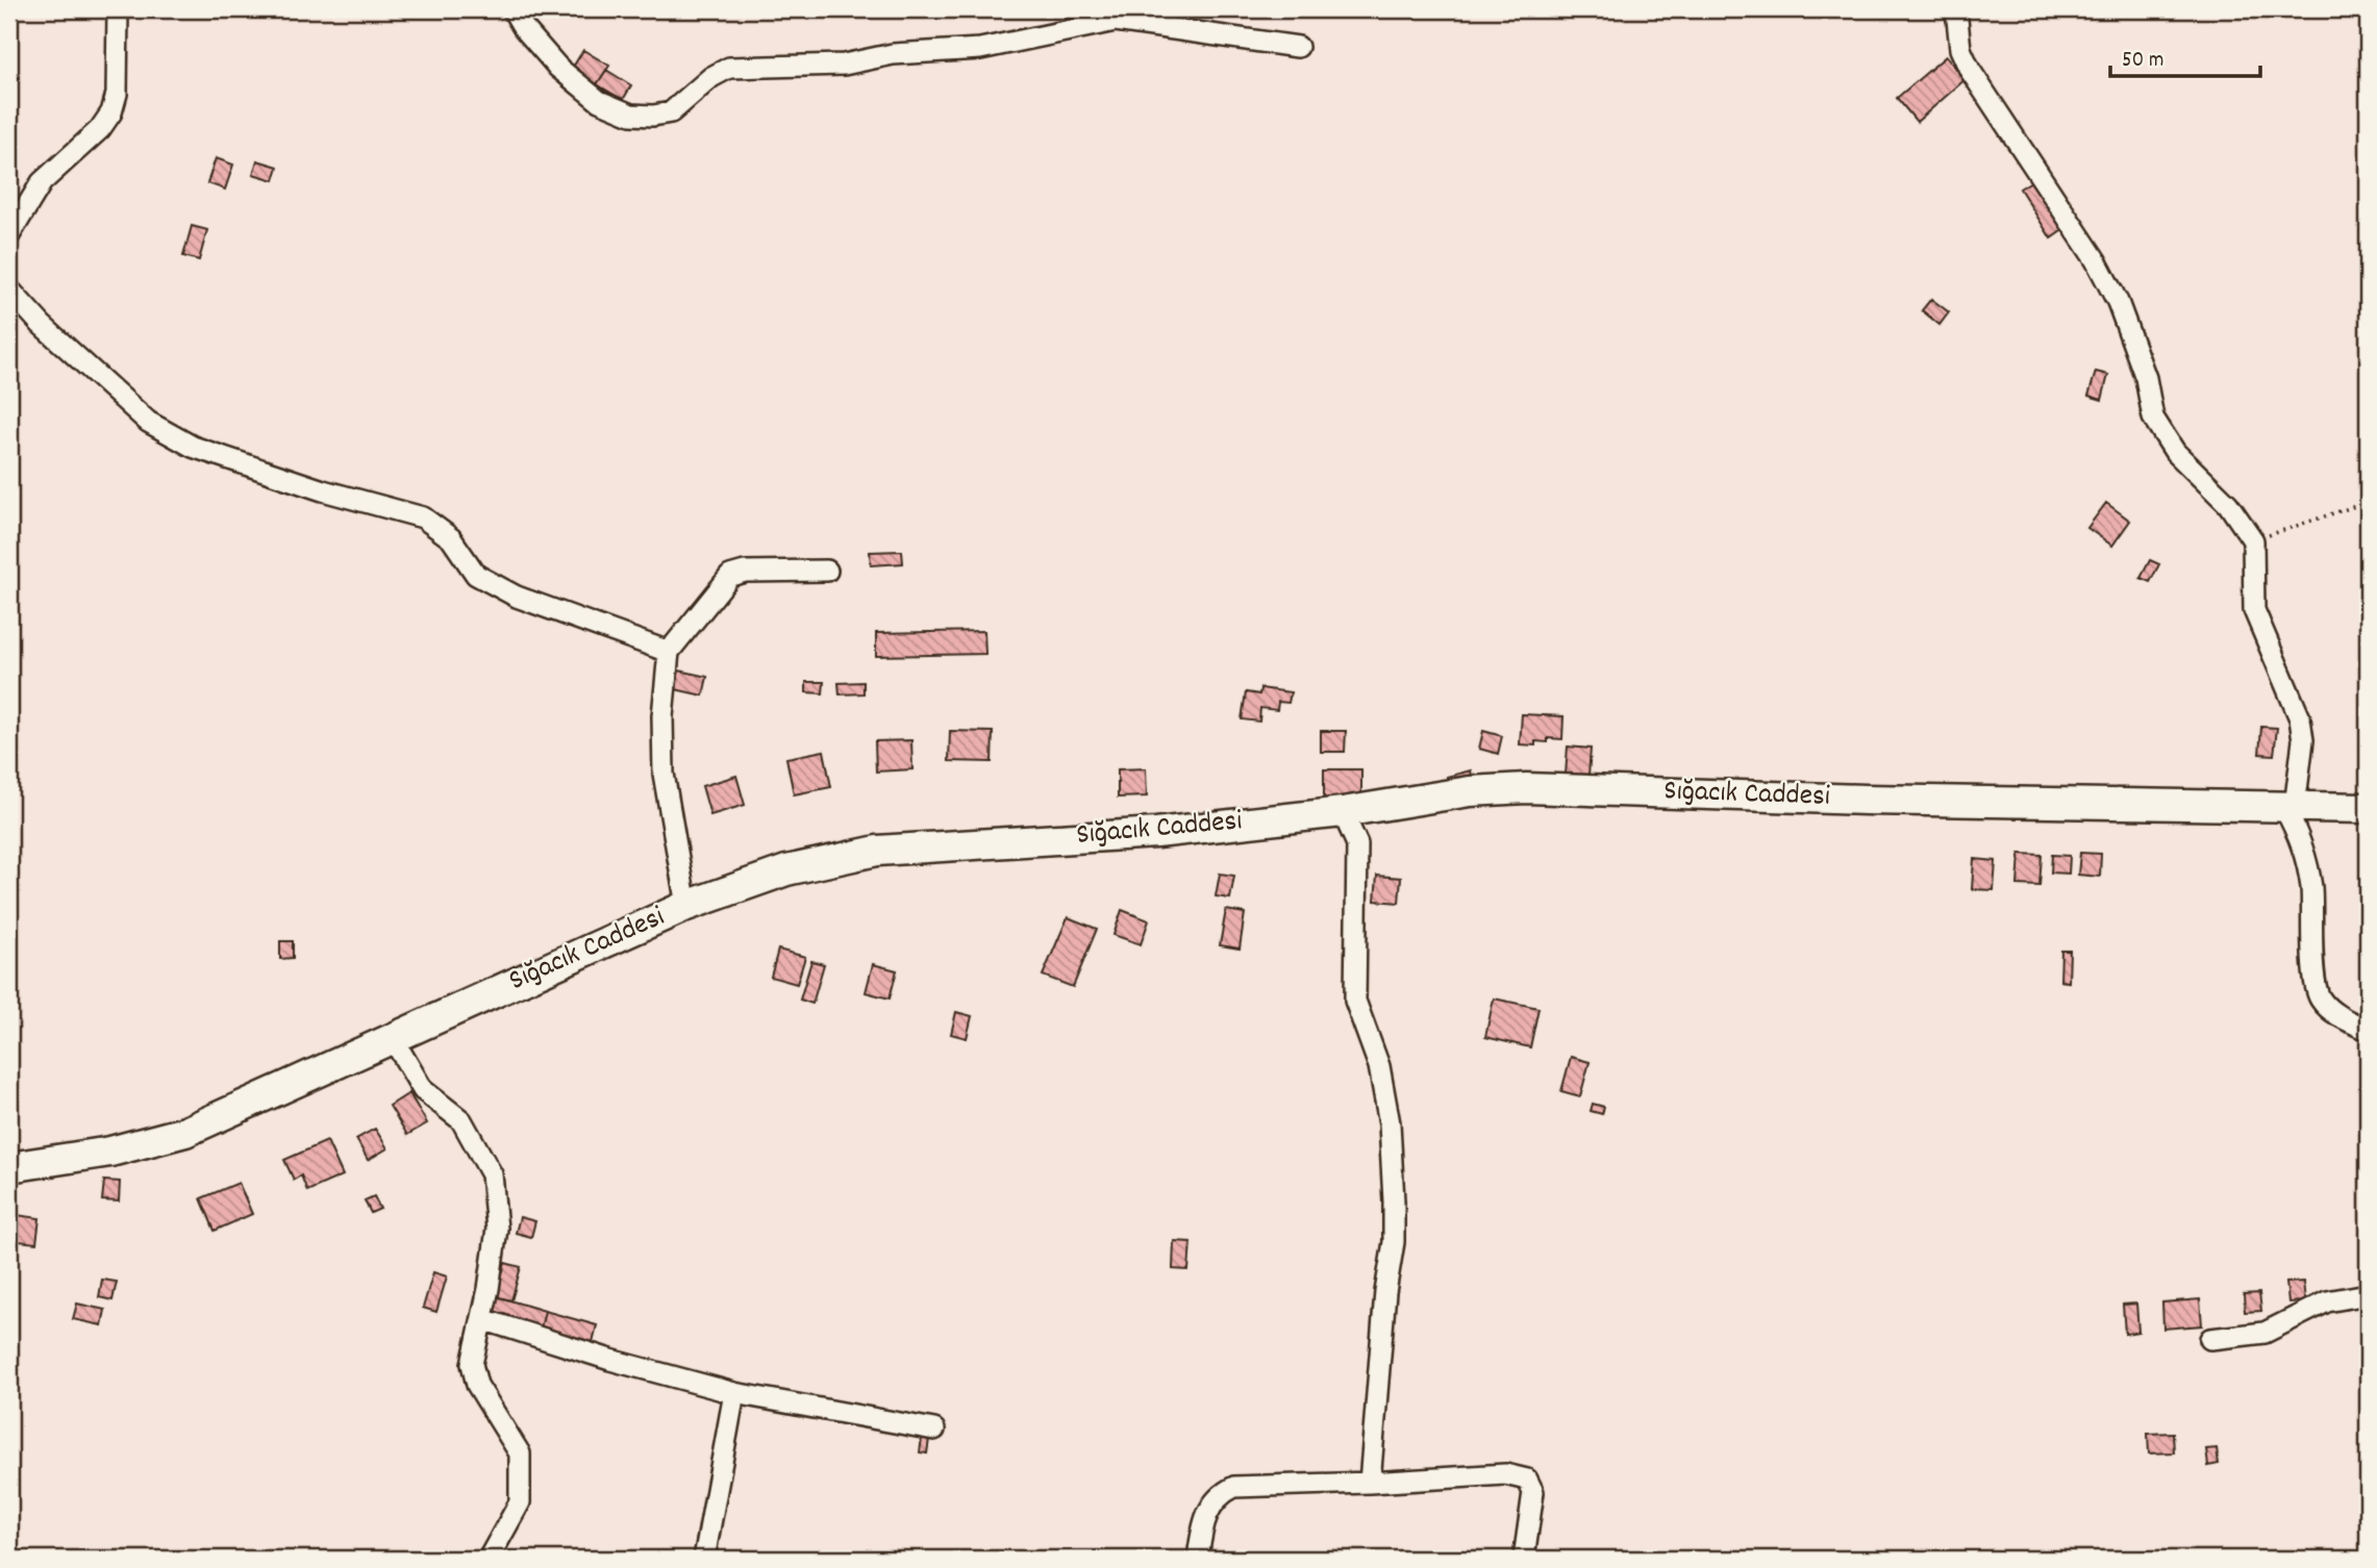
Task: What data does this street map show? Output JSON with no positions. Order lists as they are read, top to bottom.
{
  "streets": {
    "main road": ["Sığacık Caddesi"]
  },
  "scale_bar": "50 m"
}
